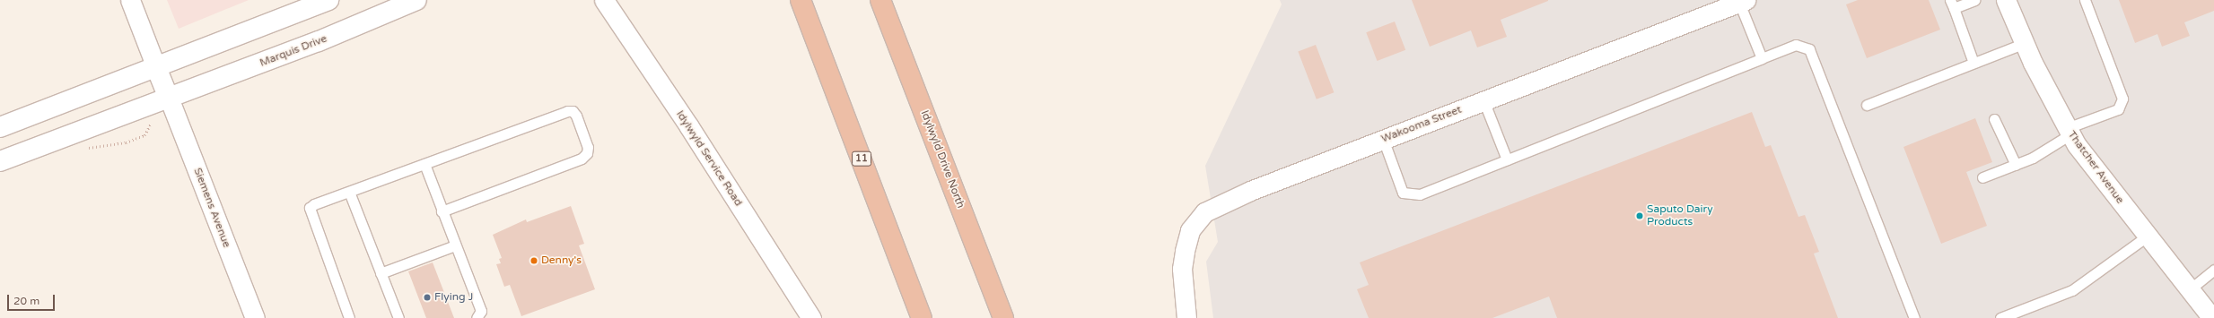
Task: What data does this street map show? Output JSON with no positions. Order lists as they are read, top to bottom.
{
  "streets": {
    "highway": ["11", "Idylwyld Drive North"],
    "main road": ["Marquis Drive"],
    "street": [
      "Wakooma Street",
      "Idylwyld Service Road",
      "Thatcher Avenue",
      "Siemens Avenue"
    ]
  },
  "crossings": [
    ["Marquis Drive", "Siemens Avenue"]
  ],
  "places": ["Saputo Dairy Products", "Denny's", "Flying J"],
  "scale_bar": "20 m"
}
